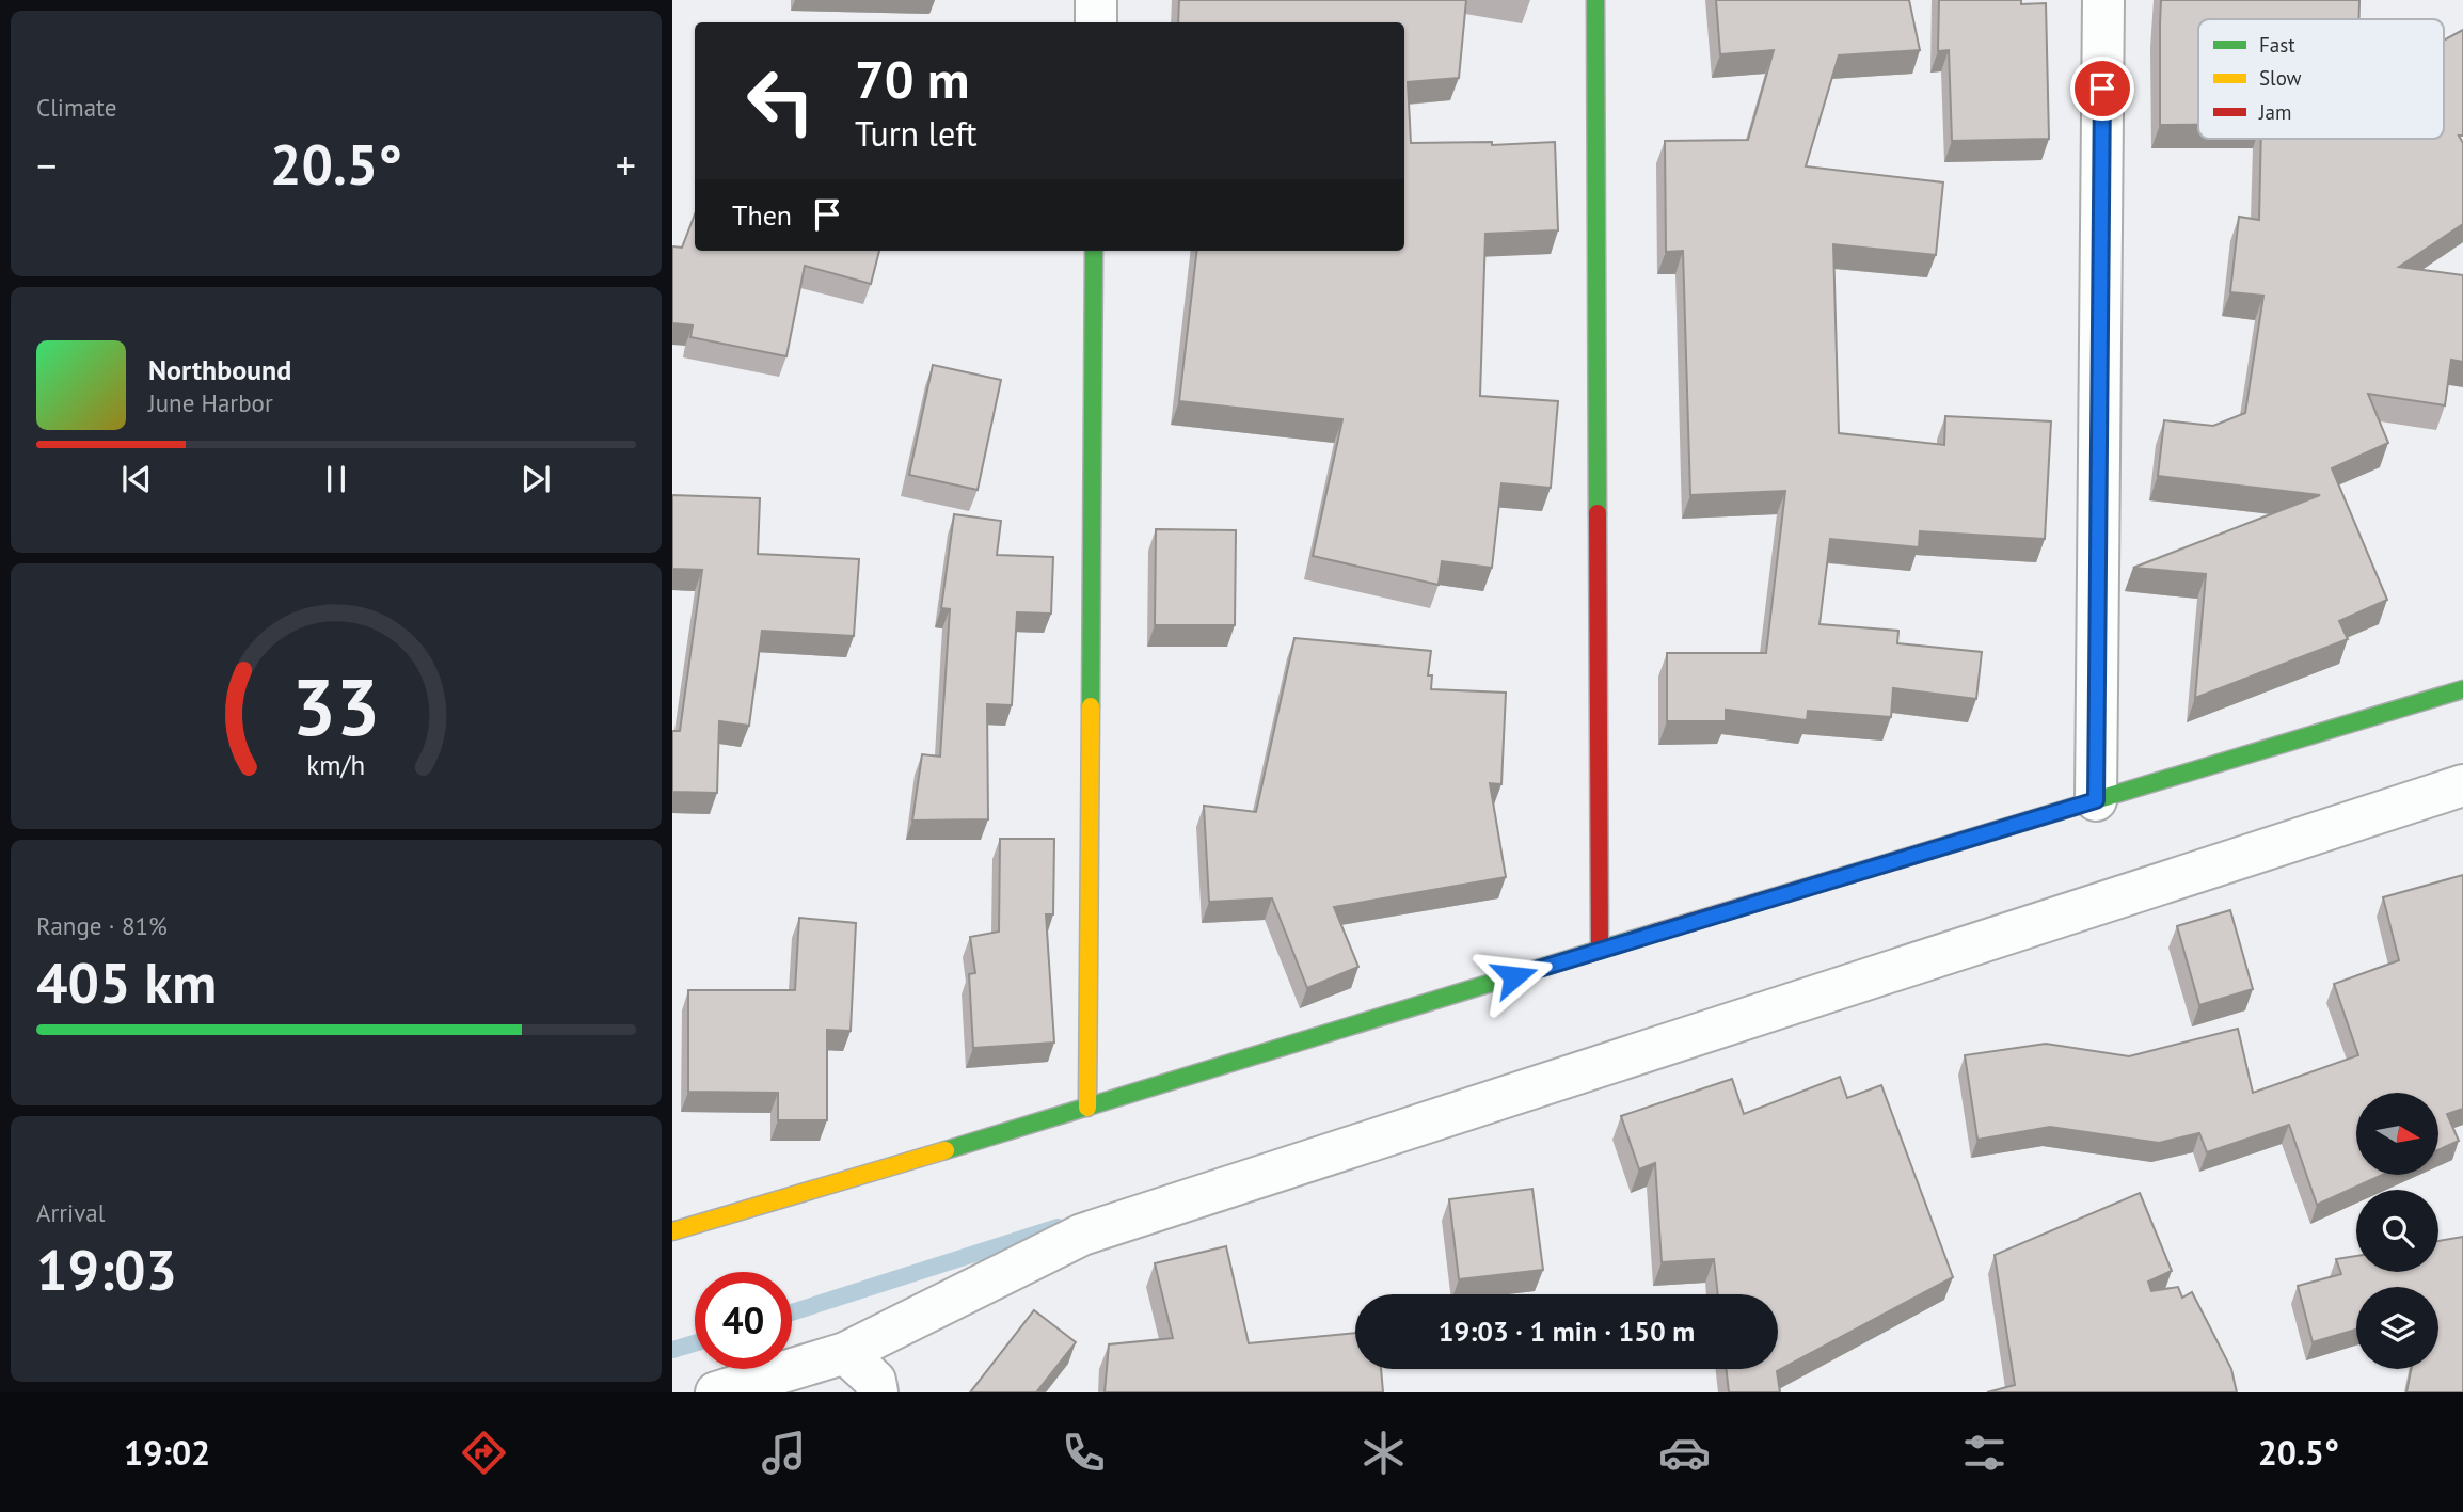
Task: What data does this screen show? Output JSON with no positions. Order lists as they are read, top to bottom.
{
  "legend": ["Fast", "Slow", "Jam"],
  "north": "right",
  "page": {
    "tile": [
      "Climate",
      ["Range · 81%", "405 km"],
      ["Arrival", "19:03"]
    ],
    "turn": ["70 m", "Turn left"],
    "heat": ["−", "20.5°", "+"],
    "then": "Then",
    "song": ["Northbound", "June Harbor"],
    "limit": "40",
    "trip": "19:03 · 1 min · 150 m",
    "tabs": ["19:02", "20.5°"],
    "gauge": ["33", "km/h"]
  }
}
